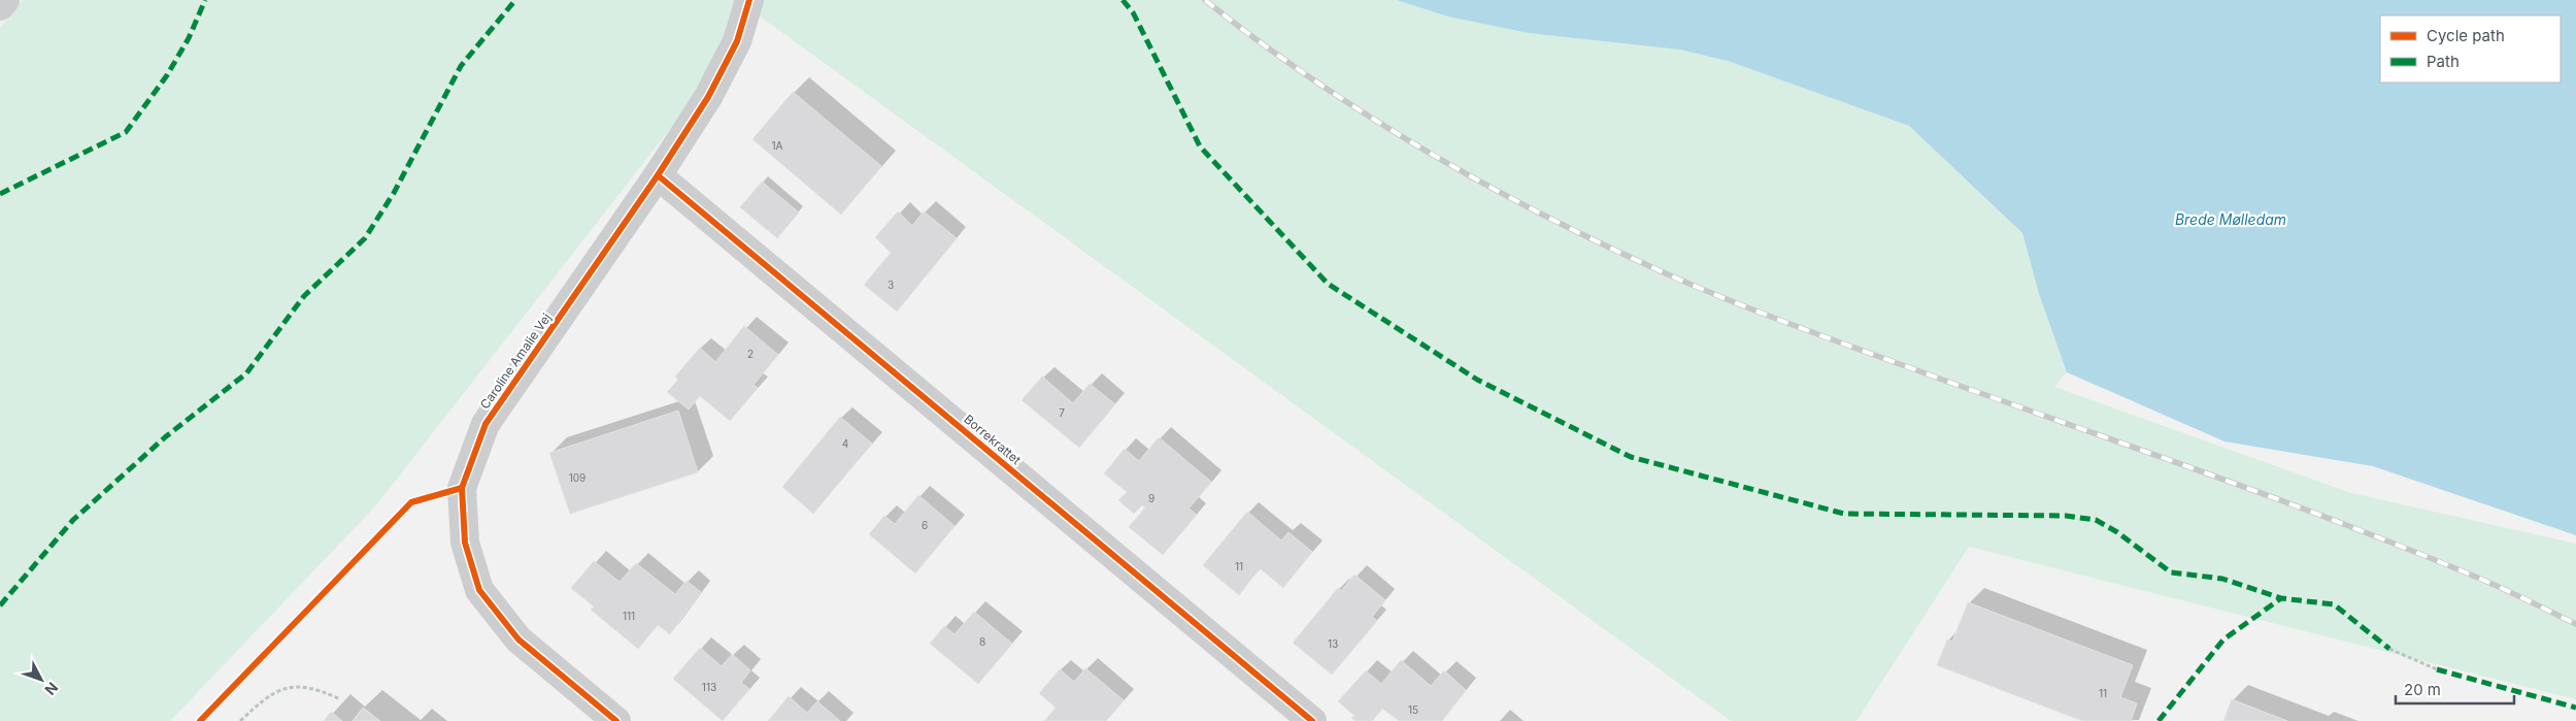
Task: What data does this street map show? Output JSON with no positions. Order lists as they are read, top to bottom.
{
  "streets": {
    "street": ["Caroline Amalie Vej", "Borrekrattet"]
  },
  "crossings": [
    ["Caroline Amalie Vej", "Borrekrattet"]
  ],
  "water": ["Brede Mølledam"],
  "house_numbers": [
    "1A",
    "3",
    "2",
    "7",
    "4",
    "109",
    "9",
    "6",
    "11",
    "111",
    "8",
    "13",
    "113",
    "11",
    "15"
  ],
  "legend": ["Cycle path", "Path"],
  "scale_bar": "20 m",
  "north": "bottom right"
}
